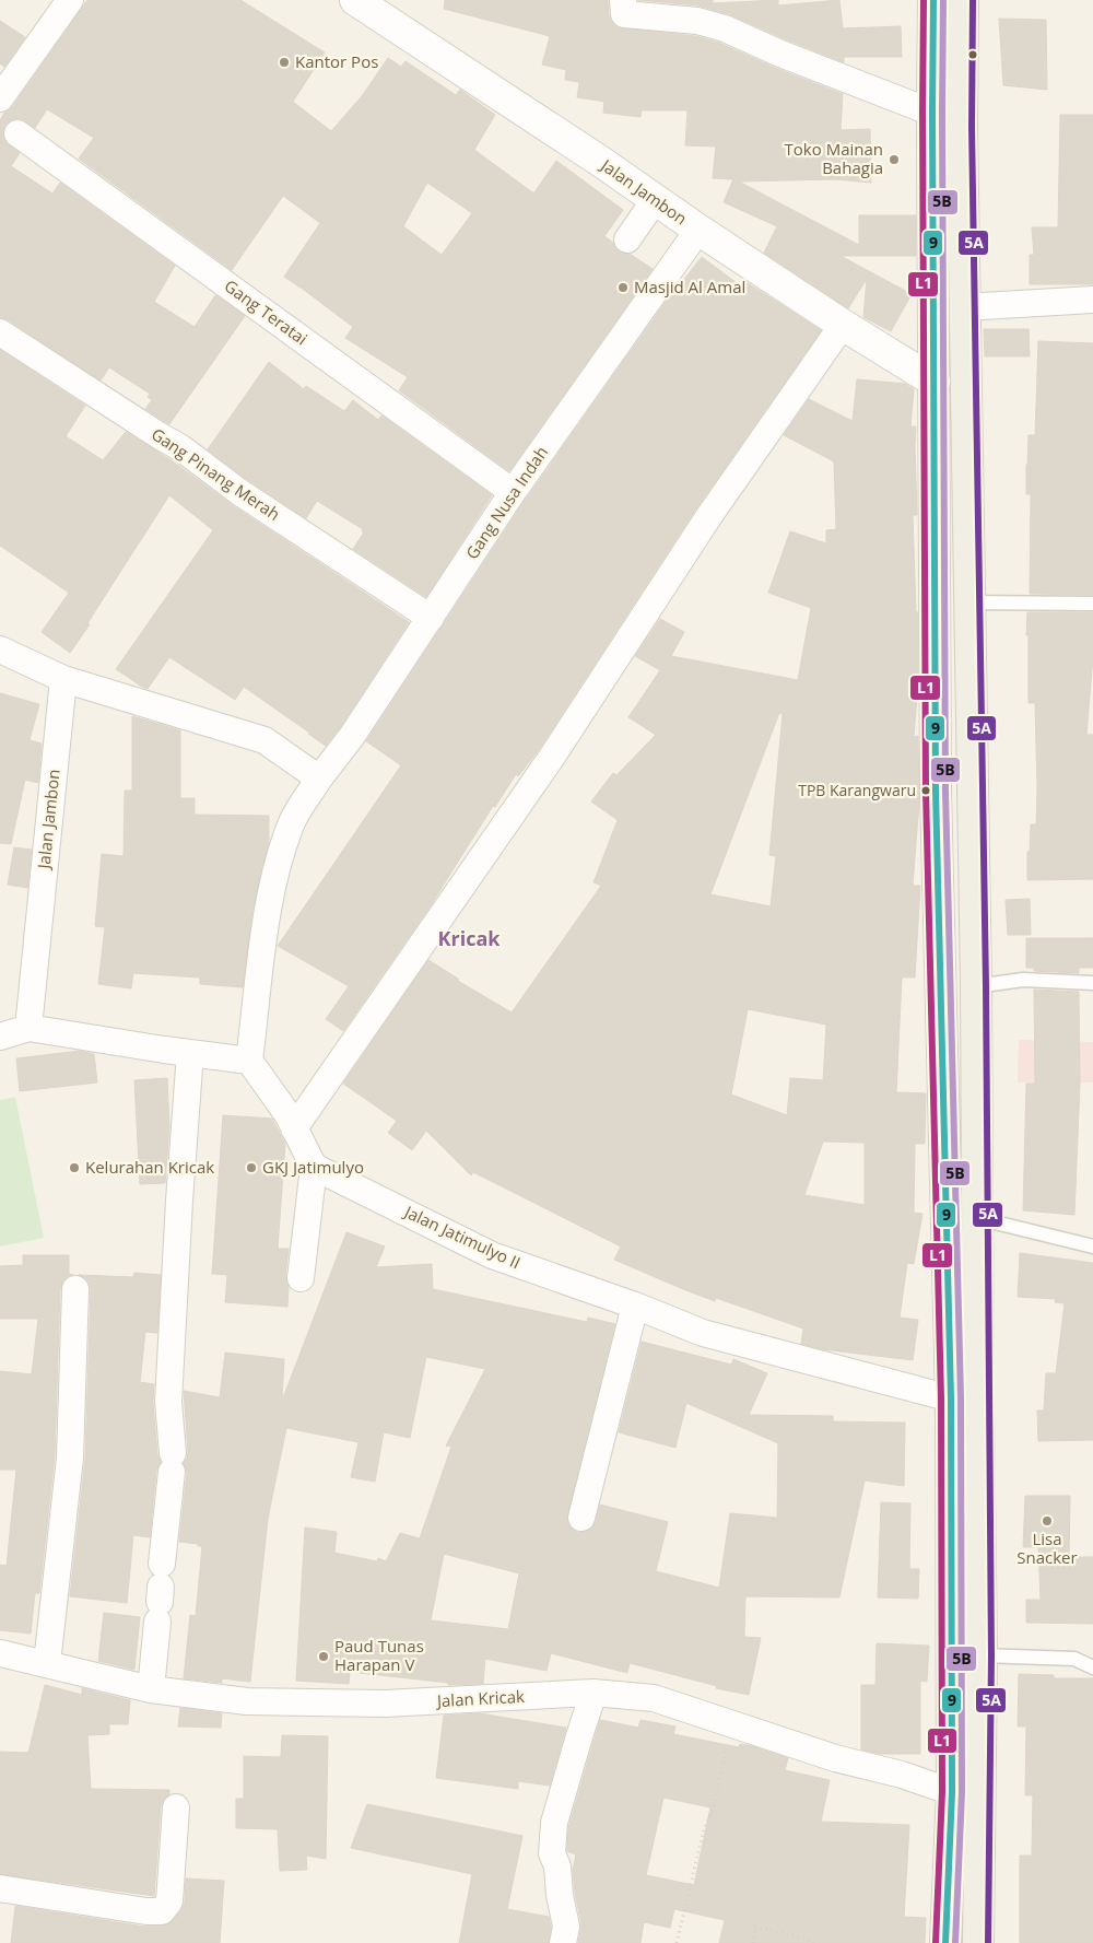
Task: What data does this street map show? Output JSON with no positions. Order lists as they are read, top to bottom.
{
  "streets": {
    "main road": ["Jalan Jambon"],
    "street": [
      "Gang Teratai",
      "Gang Pinang Merah",
      "Gang Nusa Indah",
      "Jalan Jatimulyo II",
      "Jalan Kricak"
    ]
  },
  "crossings": [
    ["Jalan Jambon", "Gang Nusa Indah"],
    ["Gang Teratai", "Gang Nusa Indah"],
    ["Gang Pinang Merah", "Gang Nusa Indah"]
  ],
  "districts": ["Kricak"],
  "places": [
    "Kantor Pos",
    "Toko Mainan Bahagia",
    "Masjid Al Amal",
    "TPB Karangwaru",
    "Kelurahan Kricak",
    "GKJ Jatimulyo",
    "Lisa Snacker",
    "Paud Tunas Harapan V"
  ],
  "lines": [
    "transit line 9",
    "transit line L1",
    "transit line 5B",
    "transit line 5A"
  ]
}
